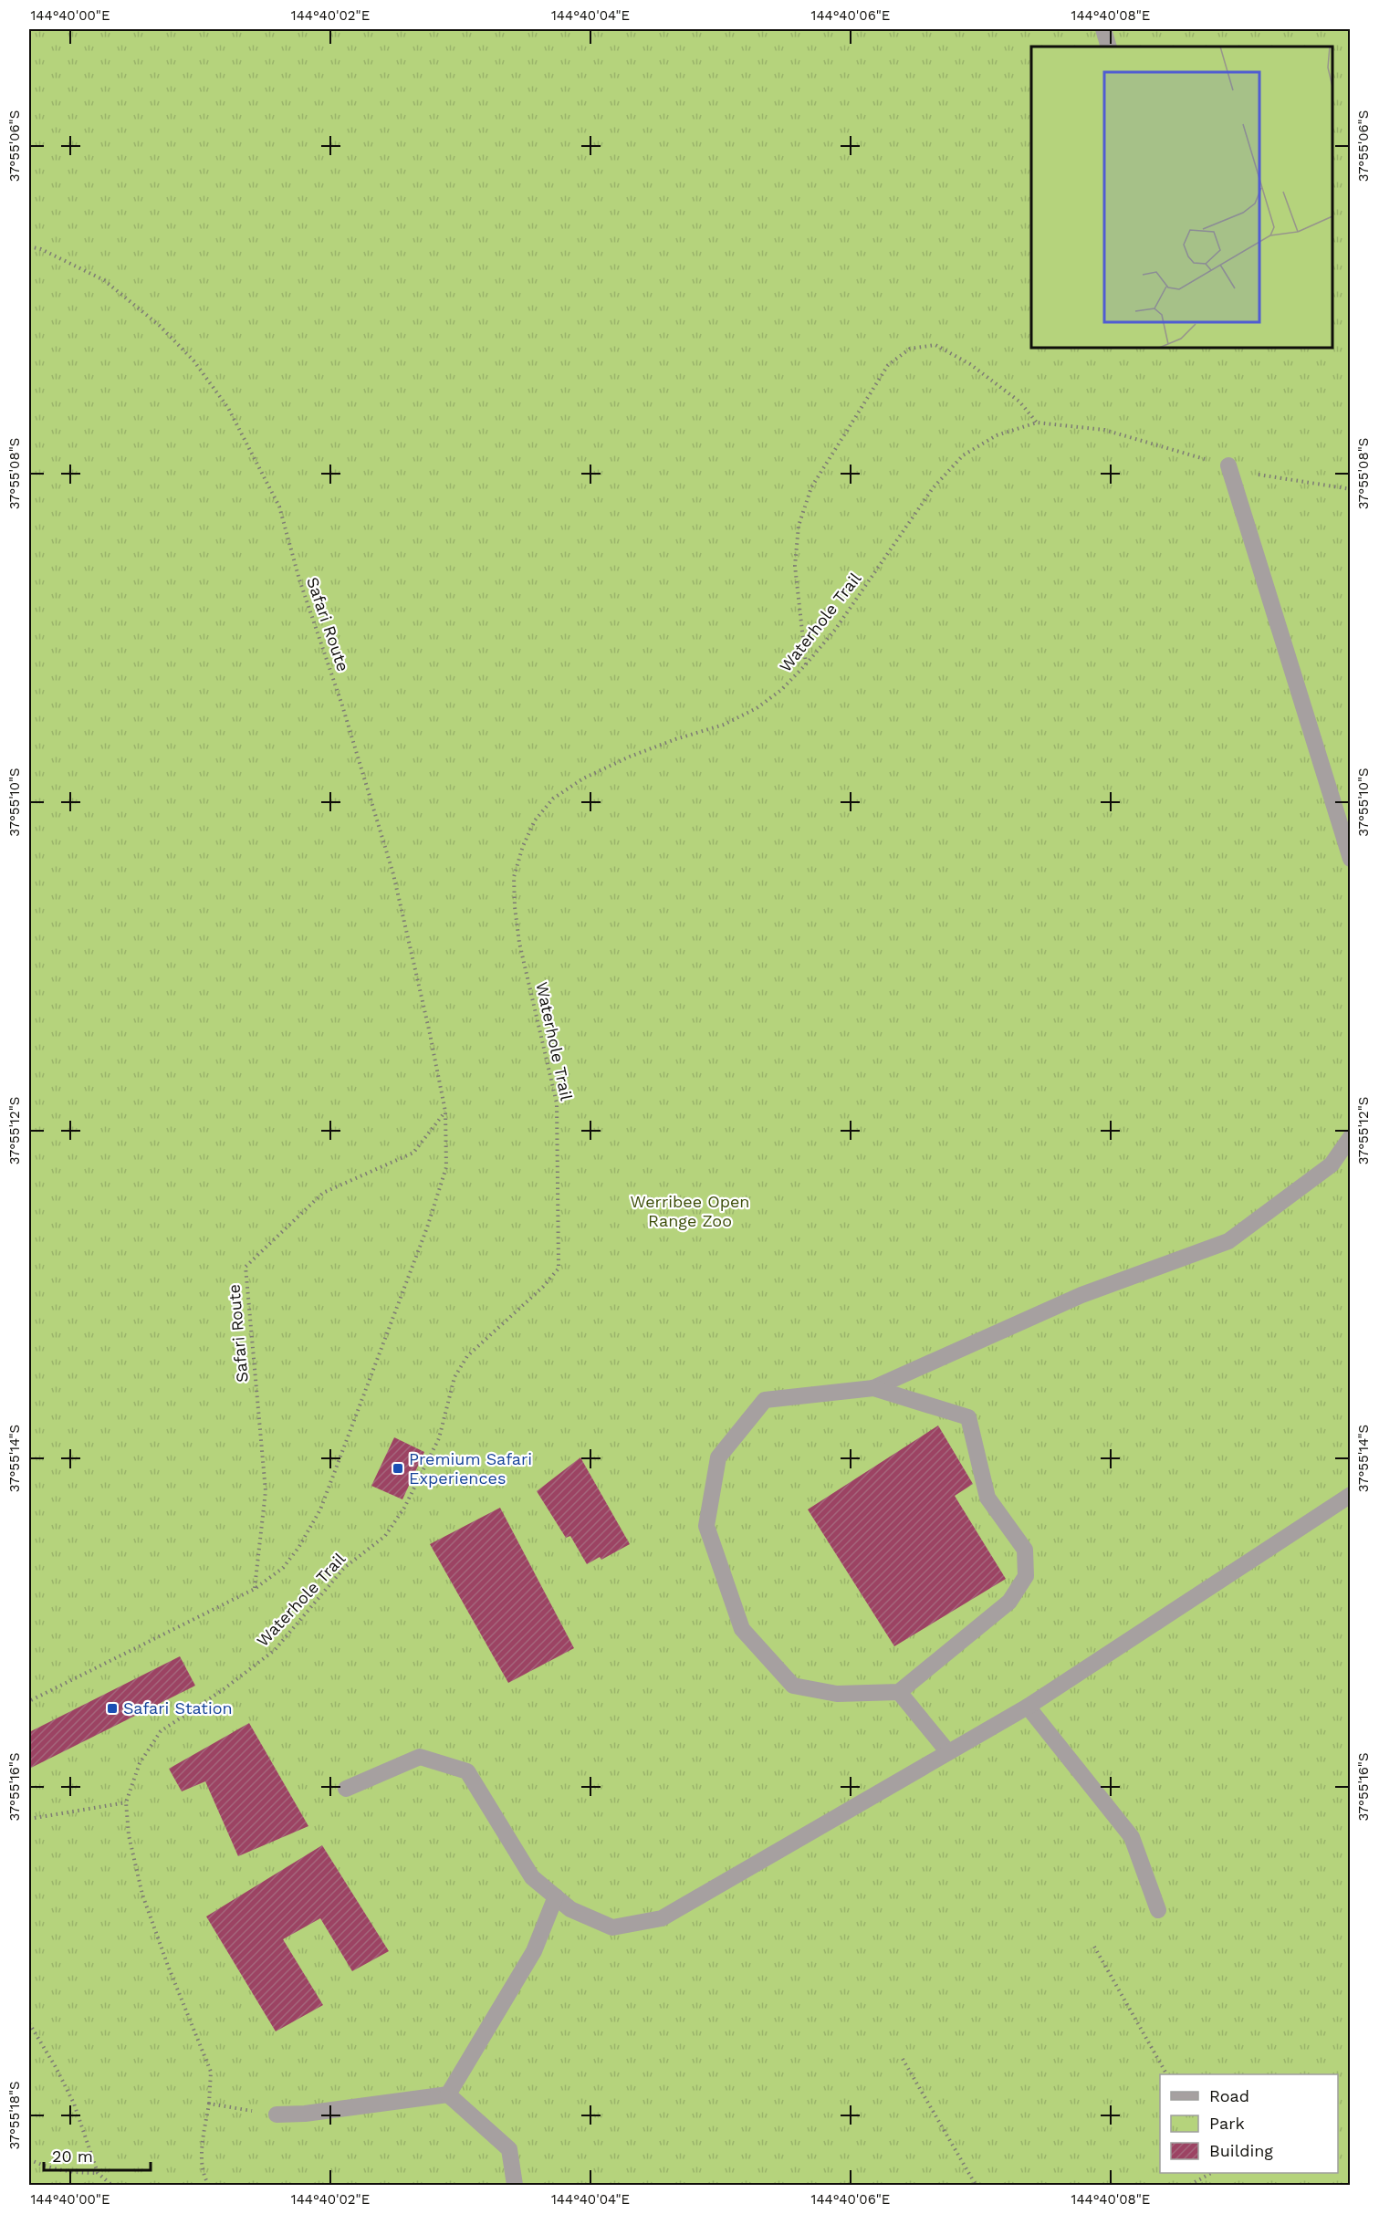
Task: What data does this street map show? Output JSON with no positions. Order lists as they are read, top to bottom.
{
  "streets": {
    "path": ["Waterhole Trail", "Safari Route"]
  },
  "parks": ["Werribee Open Range Zoo"],
  "places": {
    "transit": ["Premium Safari Experiences", "Safari Station"]
  },
  "legend": ["Road", "Park", "Building"],
  "scale_bar": "20 m",
  "coordinates": [
    "144°40'00\"E",
    "144°40'02\"E",
    "144°40'04\"E",
    "144°40'06\"E",
    "144°40'08\"E",
    "37°55'06\"S",
    "37°55'08\"S",
    "37°55'10\"S",
    "37°55'12\"S",
    "37°55'14\"S",
    "37°55'16\"S",
    "37°55'18\"S"
  ]
}
